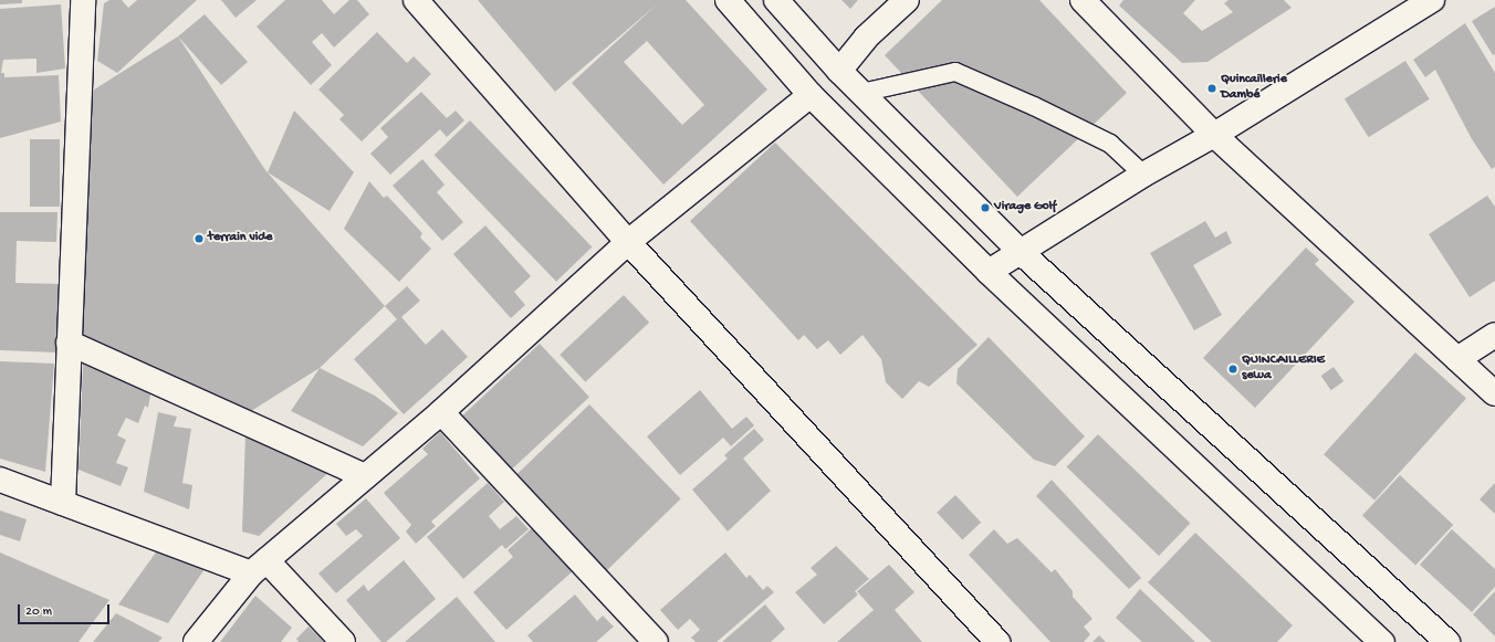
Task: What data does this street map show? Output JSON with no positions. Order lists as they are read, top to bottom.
{
  "places": [
    "Quincaillerie Dambé",
    "Virage Golf",
    "terrain vide",
    "QUINCAILLERIE sewa"
  ],
  "scale_bar": "20 m"
}
